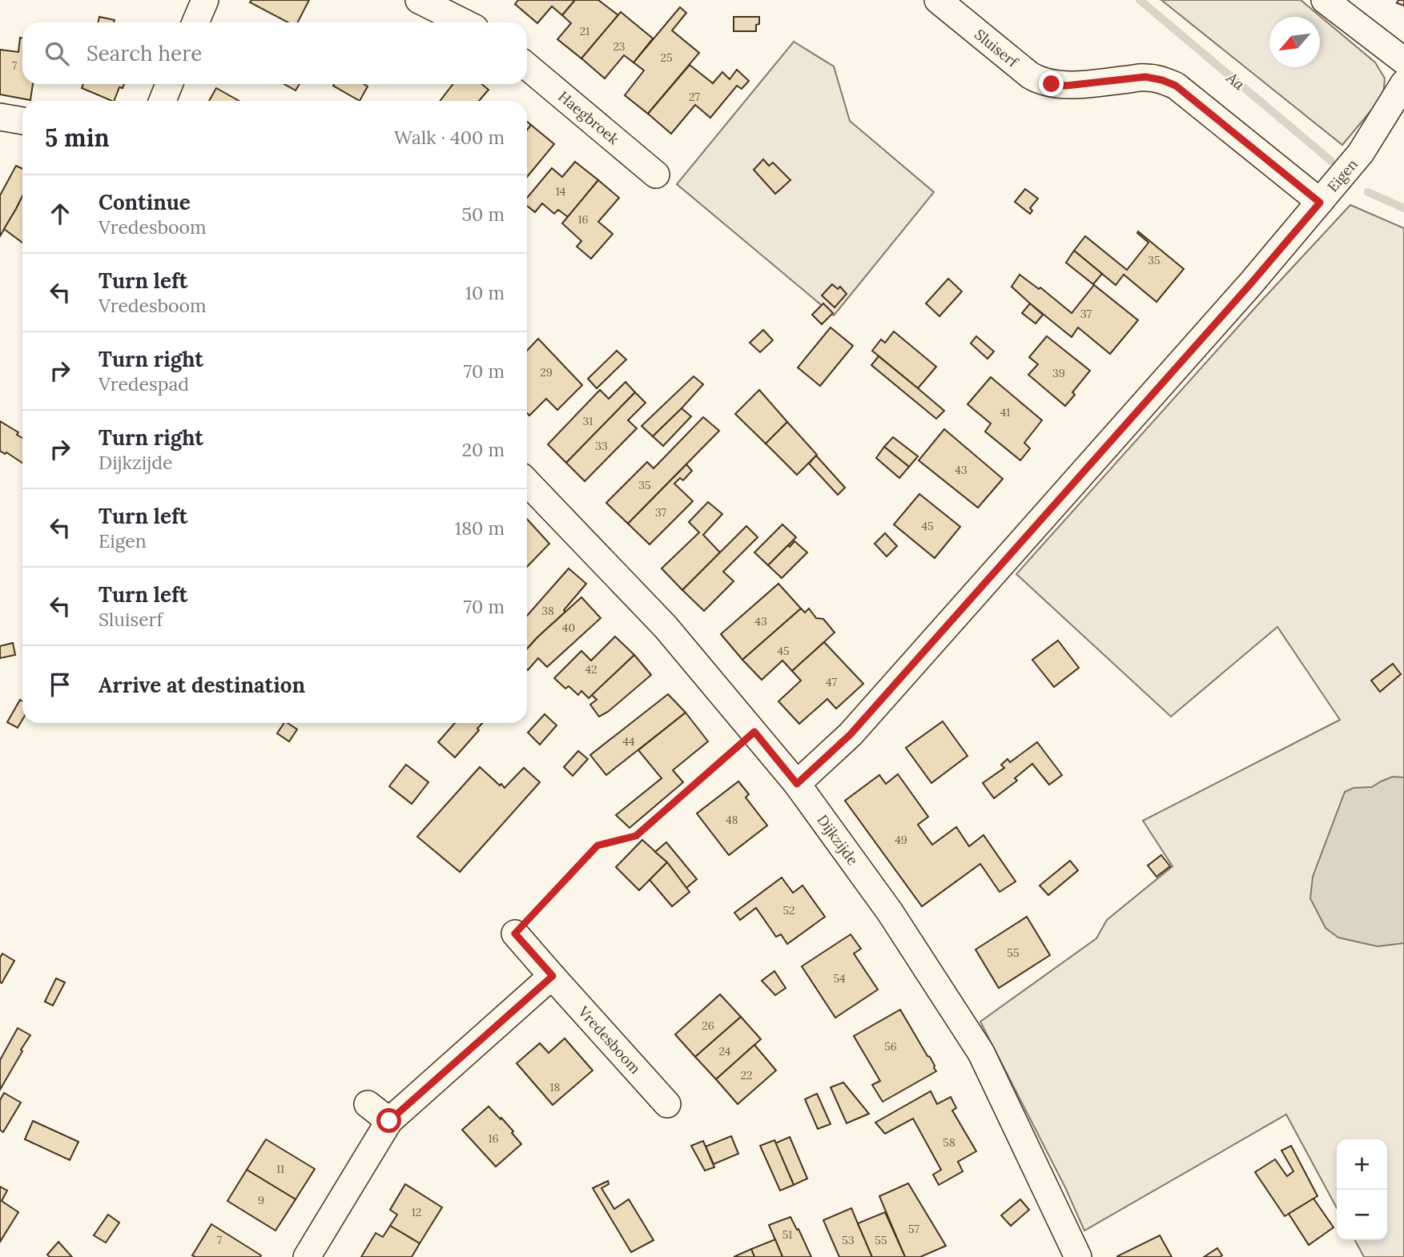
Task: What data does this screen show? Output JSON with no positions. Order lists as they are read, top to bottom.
{
  "streets": {
    "street": [
      "Sluiserf",
      "Haegbroek",
      "Eigen",
      "Dijkzijde",
      "Vredesboom"
    ]
  },
  "crossings": [
    ["Sluiserf", "Eigen"],
    ["Eigen", "Dijkzijde"]
  ],
  "water": ["Aa"],
  "house_numbers": [
    "21",
    "23",
    "25",
    "7",
    "27",
    "14",
    "16",
    "35",
    "37",
    "29",
    "39",
    "41",
    "31",
    "33",
    "43",
    "35",
    "37",
    "45",
    "38",
    "43",
    "40",
    "45",
    "42",
    "47",
    "44",
    "48",
    "49",
    "52",
    "55",
    "54",
    "26",
    "56",
    "24",
    "22",
    "18",
    "16",
    "58",
    "11",
    "9",
    "12",
    "57",
    "51",
    "7",
    "53",
    "55"
  ],
  "north": "bottom left",
  "page": {
    "search": "Search here",
    "heading": ["5 min", "Walk · 400 m"],
    "list": [
      ["Continue", "Vredesboom", "50 m"],
      ["Turn left", "Vredesboom", "10 m"],
      ["Turn right", "Vredespad", "70 m"],
      ["Turn right", "Dijkzijde", "20 m"],
      ["Turn left", "Eigen", "180 m"],
      ["Turn left", "Sluiserf", "70 m"],
      "Arrive at destination"
    ],
    "map_buttons": ["+", "−"]
  }
}
